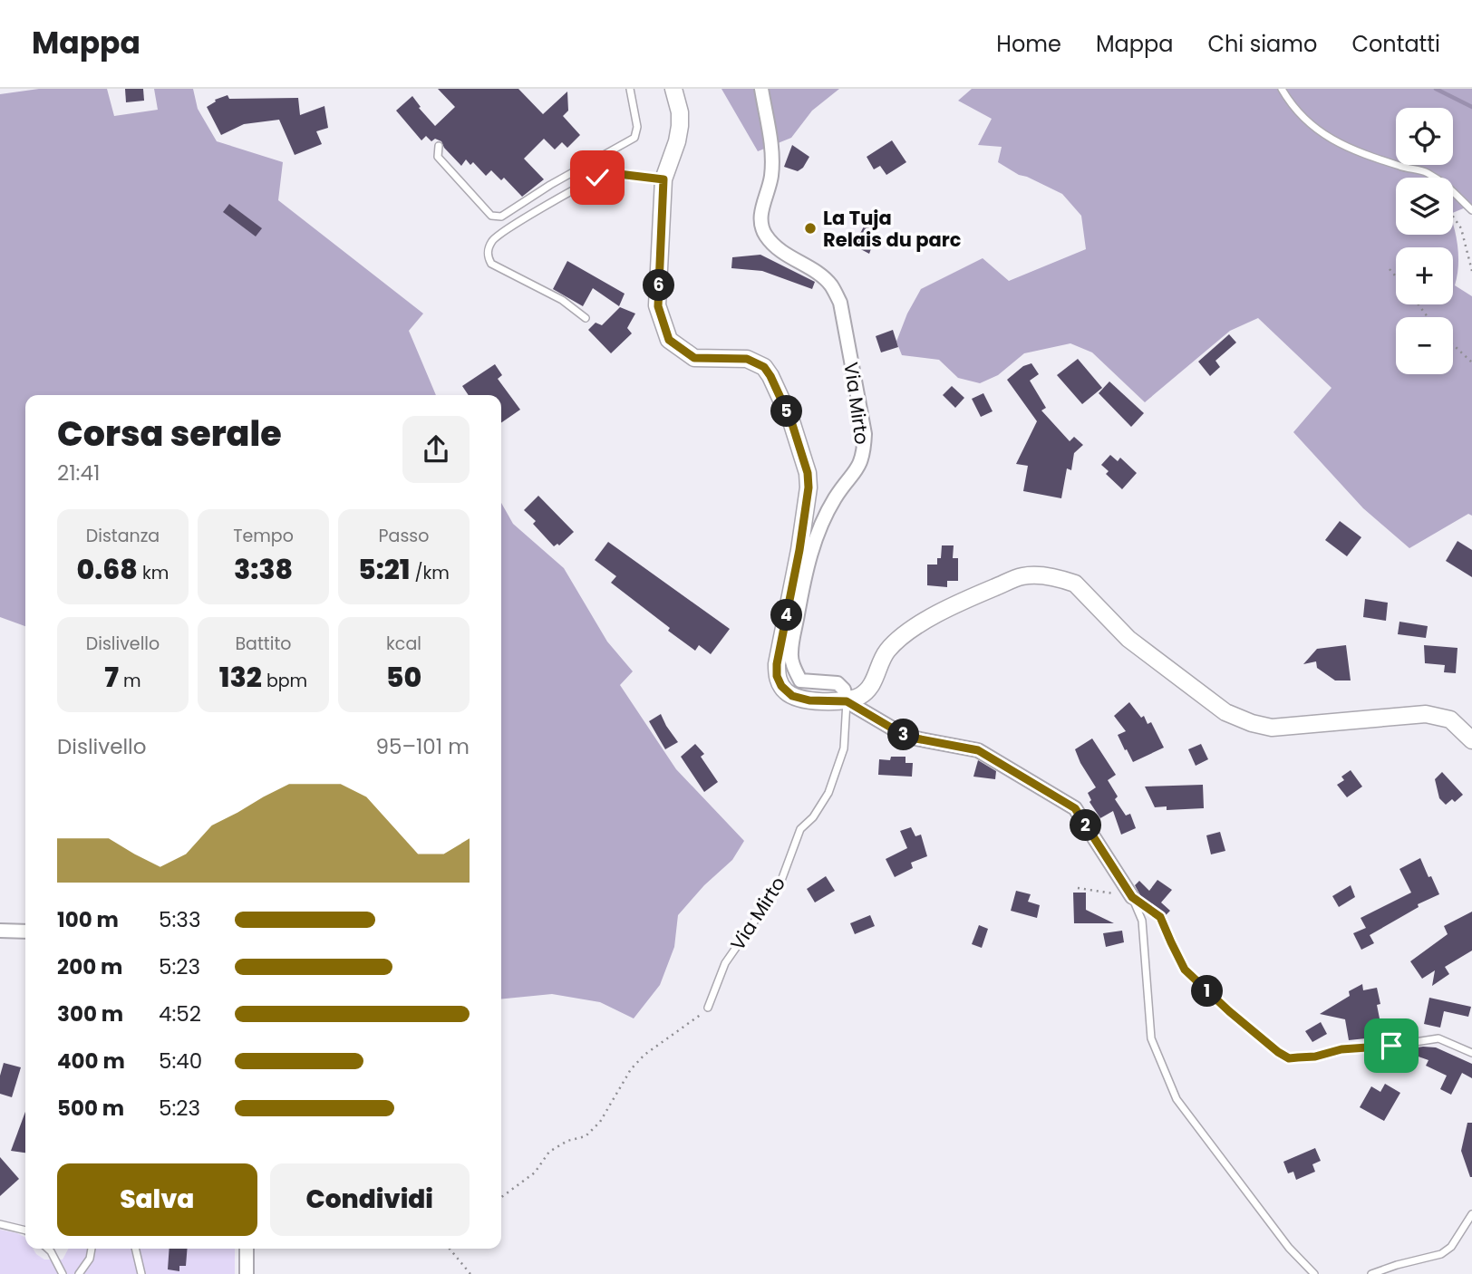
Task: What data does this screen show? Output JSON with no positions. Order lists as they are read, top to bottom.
{
  "streets": {
    "street": ["Via Mirto"]
  },
  "places": ["La Tuja Relais du parc"],
  "page": {
    "header": "Mappa",
    "nav": [
      "Home",
      "Mappa",
      "Chi siamo",
      "Contatti"
    ],
    "map_buttons": ["+", "−"],
    "pins": [
      "6",
      "5",
      "4",
      "3",
      "2",
      "1"
    ],
    "heading": ["Corsa serale", "21:41"],
    "stats": [
      ["Distanza", "0.68 km"],
      ["Tempo", "3:38"],
      ["Passo", "5:21 /km"],
      ["Dislivello", "7 m"],
      ["Battito", "132 bpm"],
      ["kcal", "50"]
    ],
    "chart": ["Dislivello", "95–101 m"],
    "list": [
      {
        "name": "100 m",
        "note": "5:33"
      },
      {
        "name": "200 m",
        "note": "5:23"
      },
      {
        "name": "300 m",
        "note": "4:52"
      },
      {
        "name": "400 m",
        "note": "5:40"
      },
      {
        "name": "500 m",
        "note": "5:23"
      }
    ],
    "buttons": ["Salva", "Condividi"]
  }
}
